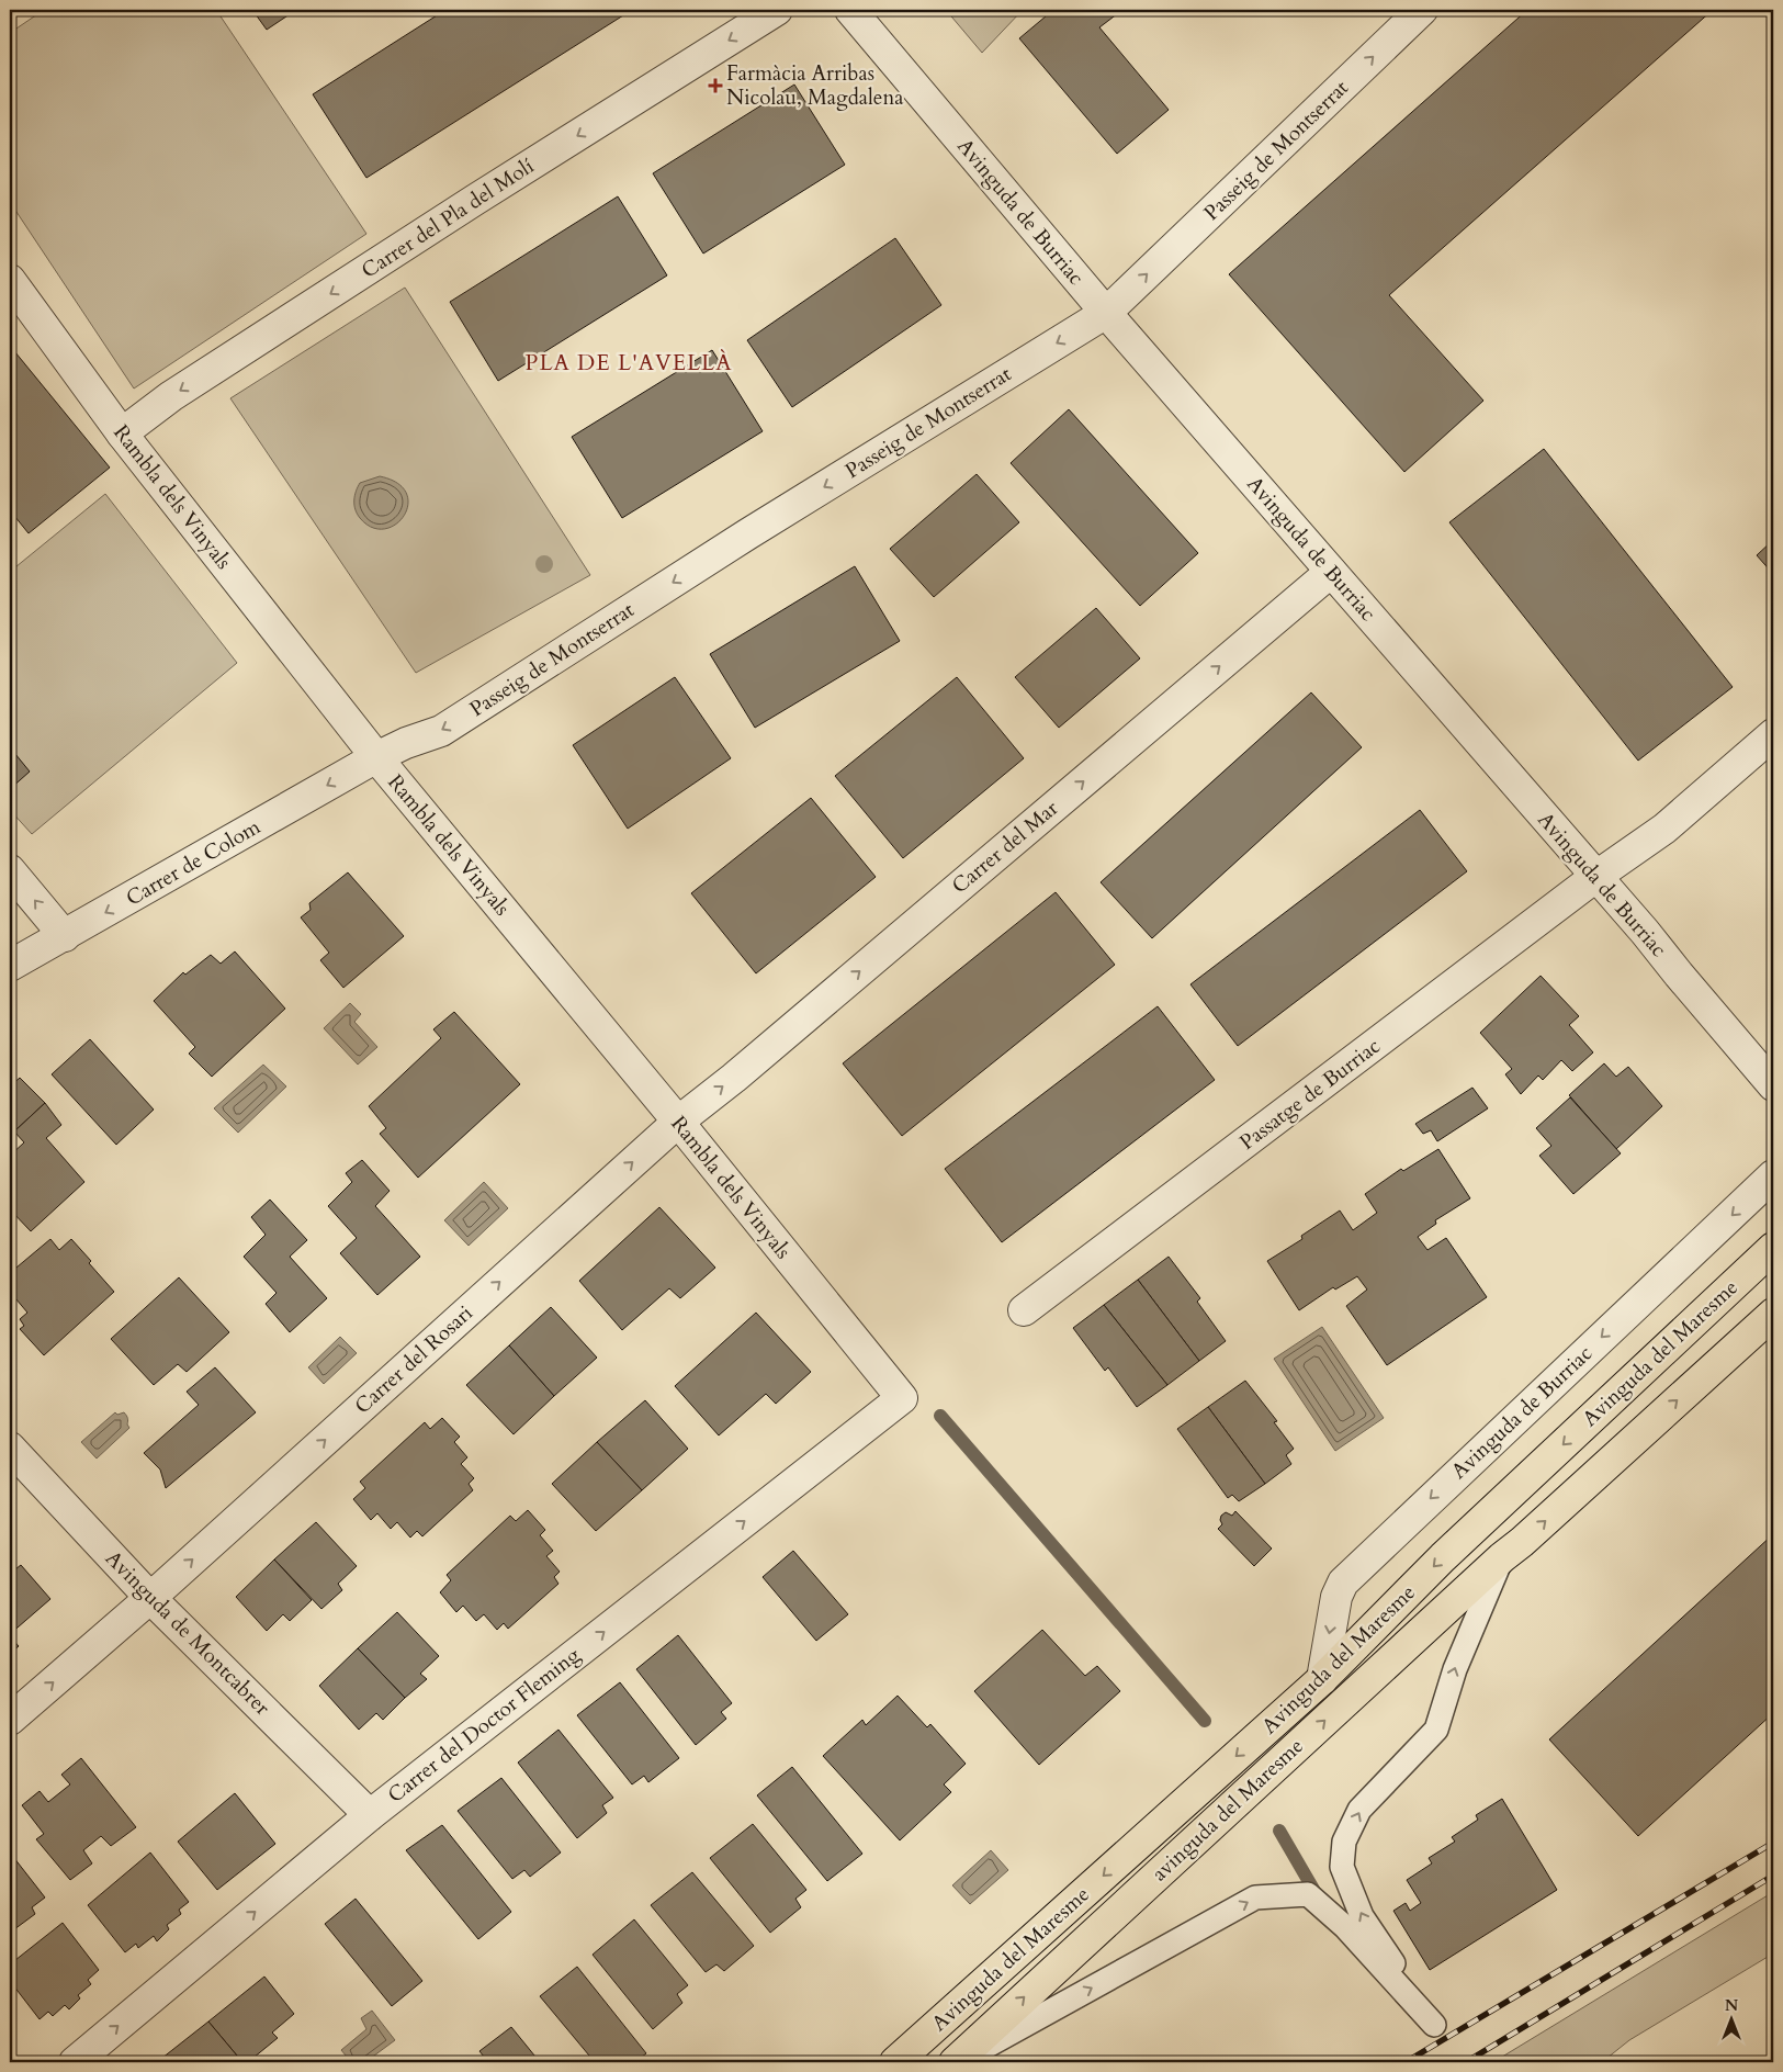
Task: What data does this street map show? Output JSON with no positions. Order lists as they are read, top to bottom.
{
  "streets": {
    "main road": ["Avinguda del Maresme", "avinguda del Maresme"],
    "street": [
      "Passeig de Montserrat",
      "Avinguda de Burriac",
      "Carrer del Pla del Molí",
      "Rambla dels Vinyals",
      "Carrer del Mar",
      "Carrer de Colom",
      "Passatge de Burriac",
      "Carrer del Rosari",
      "Avinguda de Montcabrer",
      "Carrer del Doctor Fleming"
    ]
  },
  "crossings": [
    ["Passeig de Montserrat", "Avinguda de Burriac"],
    ["Passeig de Montserrat", "Rambla dels Vinyals"],
    ["Passeig de Montserrat", "Carrer de Colom"],
    ["Avinguda de Burriac", "Carrer del Mar"],
    ["Avinguda de Burriac", "Passatge de Burriac"],
    ["Avinguda de Burriac", "Avinguda del Maresme"],
    ["Carrer del Pla del Molí", "Rambla dels Vinyals"],
    ["Rambla dels Vinyals", "Carrer del Mar"],
    ["Rambla dels Vinyals", "Carrer de Colom"],
    ["Rambla dels Vinyals", "Carrer del Rosari"],
    ["Rambla dels Vinyals", "Carrer del Doctor Fleming"],
    ["Carrer del Mar", "Carrer del Rosari"],
    ["Carrer del Rosari", "Avinguda de Montcabrer"],
    ["Avinguda de Montcabrer", "Carrer del Doctor Fleming"]
  ],
  "one_way": [
    "Carrer del Pla del Molí",
    "Carrer del Mar",
    "Carrer de Colom",
    "Carrer del Rosari",
    "Carrer del Doctor Fleming",
    "avinguda del Maresme"
  ],
  "districts": ["PLA DE L'AVELLÀ"],
  "places": {
    "health": ["Farmàcia Arribas Nicolau, Magdalena"]
  },
  "north": "top"
}
